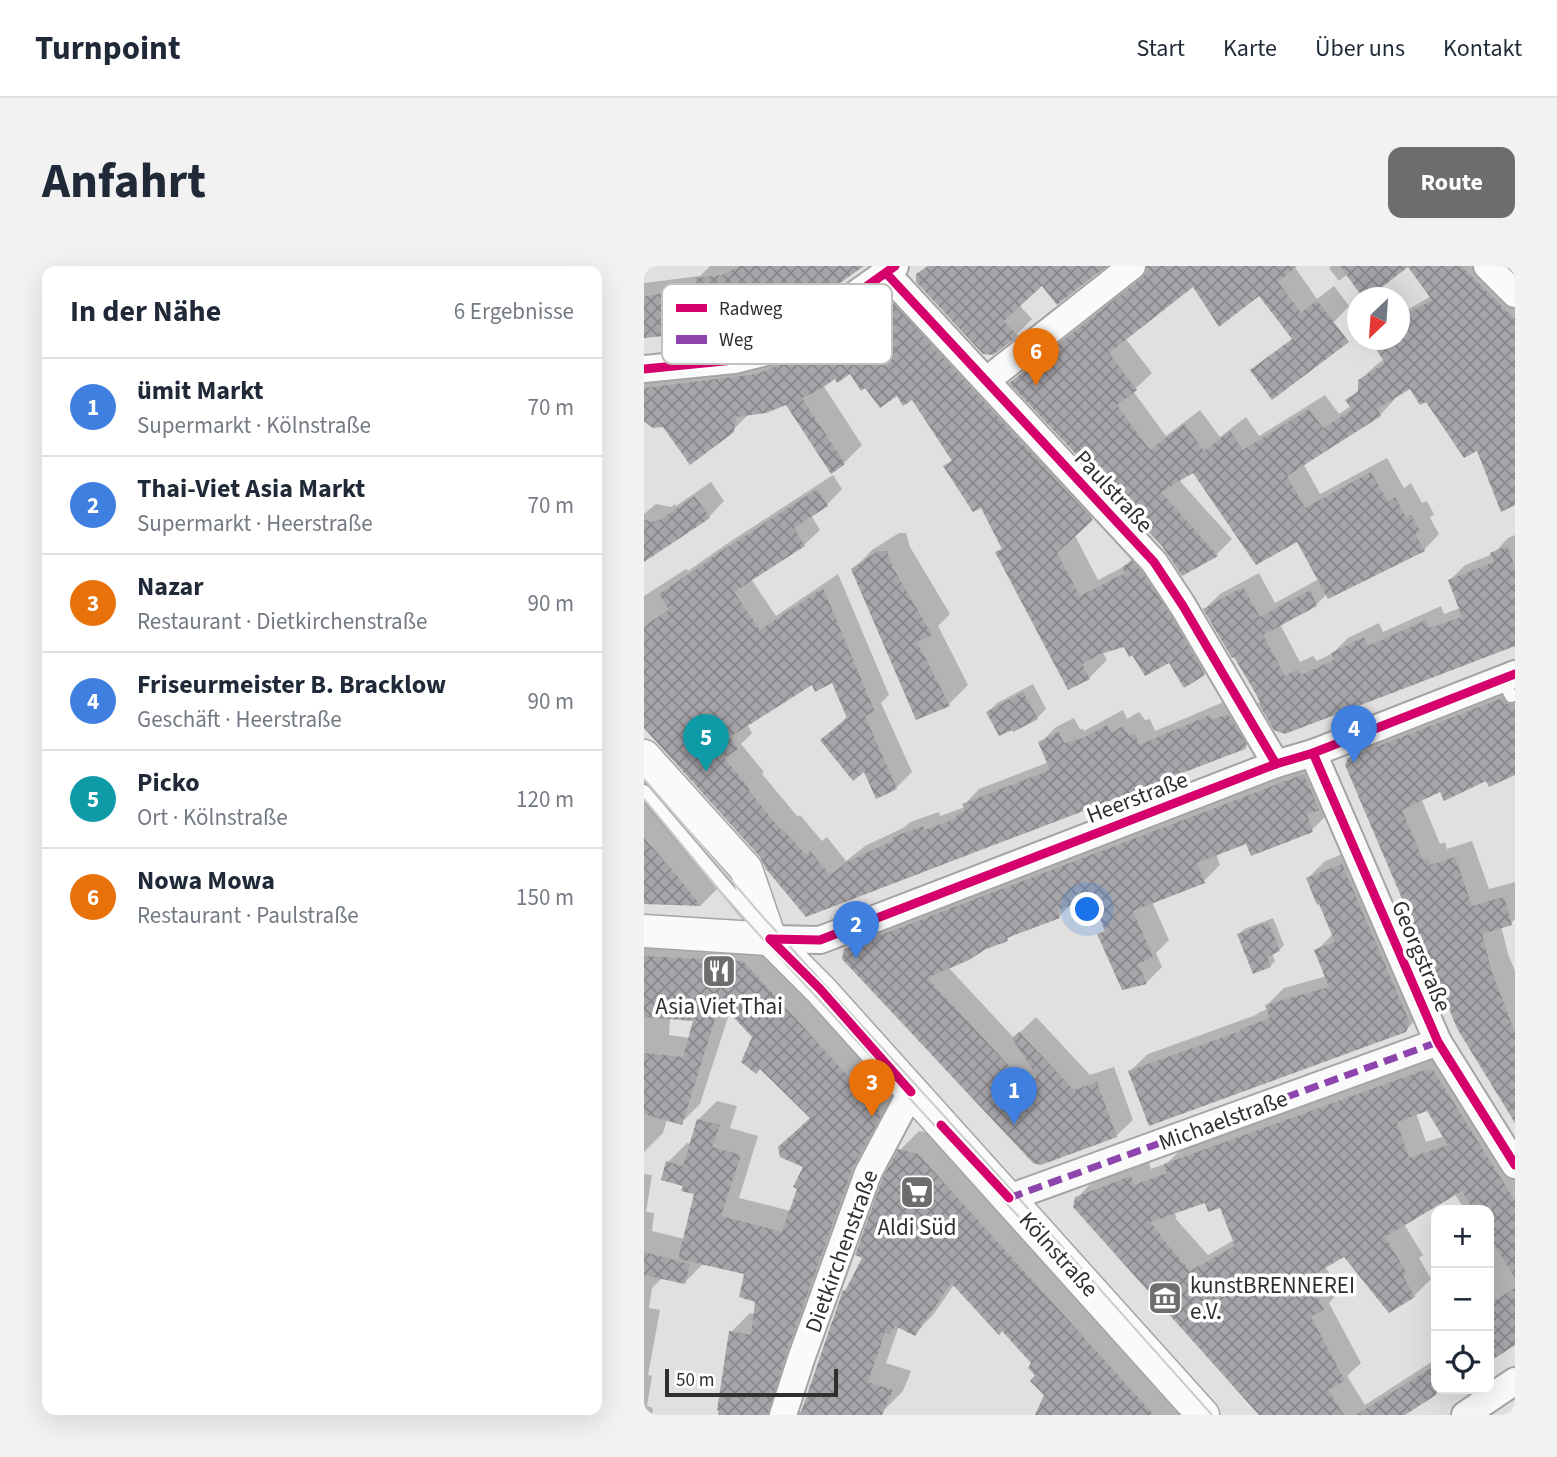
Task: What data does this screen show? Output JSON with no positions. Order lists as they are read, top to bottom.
{
  "streets": {
    "street": [
      "Paulstraße",
      "Heerstraße",
      "Georgstraße",
      "Michaelstraße",
      "Dietkirchenstraße",
      "Kölnstraße"
    ]
  },
  "crossings": [
    ["Paulstraße", "Heerstraße"],
    ["Heerstraße", "Georgstraße"],
    ["Heerstraße", "Kölnstraße"],
    ["Georgstraße", "Michaelstraße"],
    ["Michaelstraße", "Kölnstraße"],
    ["Dietkirchenstraße", "Kölnstraße"]
  ],
  "places": {
    "restaurant": ["Asia Viet Thai"],
    "supermarket": ["Aldi Süd"],
    "museum": ["kunstBRENNEREI e.V."]
  },
  "legend": ["Radweg", "Weg"],
  "scale_bar": "50 m",
  "north": "bottom left",
  "page": {
    "header": "Turnpoint",
    "nav": [
      "Start",
      "Karte",
      "Über uns",
      "Kontakt"
    ],
    "title": "Anfahrt",
    "buttons": "Route",
    "heading": ["In der Nähe", "6 Ergebnisse"],
    "pins": [
      "6",
      "4",
      "5",
      "2",
      "3",
      "1"
    ],
    "list": [
      {
        "mark": "1",
        "name": "ümit Markt",
        "note": "Supermarkt · Kölnstraße",
        "value": "70 m"
      },
      {
        "mark": "2",
        "name": "Thai-Viet Asia Markt",
        "note": "Supermarkt · Heerstraße",
        "value": "70 m"
      },
      {
        "mark": "3",
        "name": "Nazar",
        "note": "Restaurant · Dietkirchenstraße",
        "value": "90 m"
      },
      {
        "mark": "4",
        "name": "Friseurmeister B. Bracklow",
        "note": "Geschäft · Heerstraße",
        "value": "90 m"
      },
      {
        "mark": "5",
        "name": "Picko",
        "note": "Ort · Kölnstraße",
        "value": "120 m"
      },
      {
        "mark": "6",
        "name": "Nowa Mowa",
        "note": "Restaurant · Paulstraße",
        "value": "150 m"
      }
    ],
    "map_buttons": ["+", "−"],
    "scale": "50 m"
  }
}
